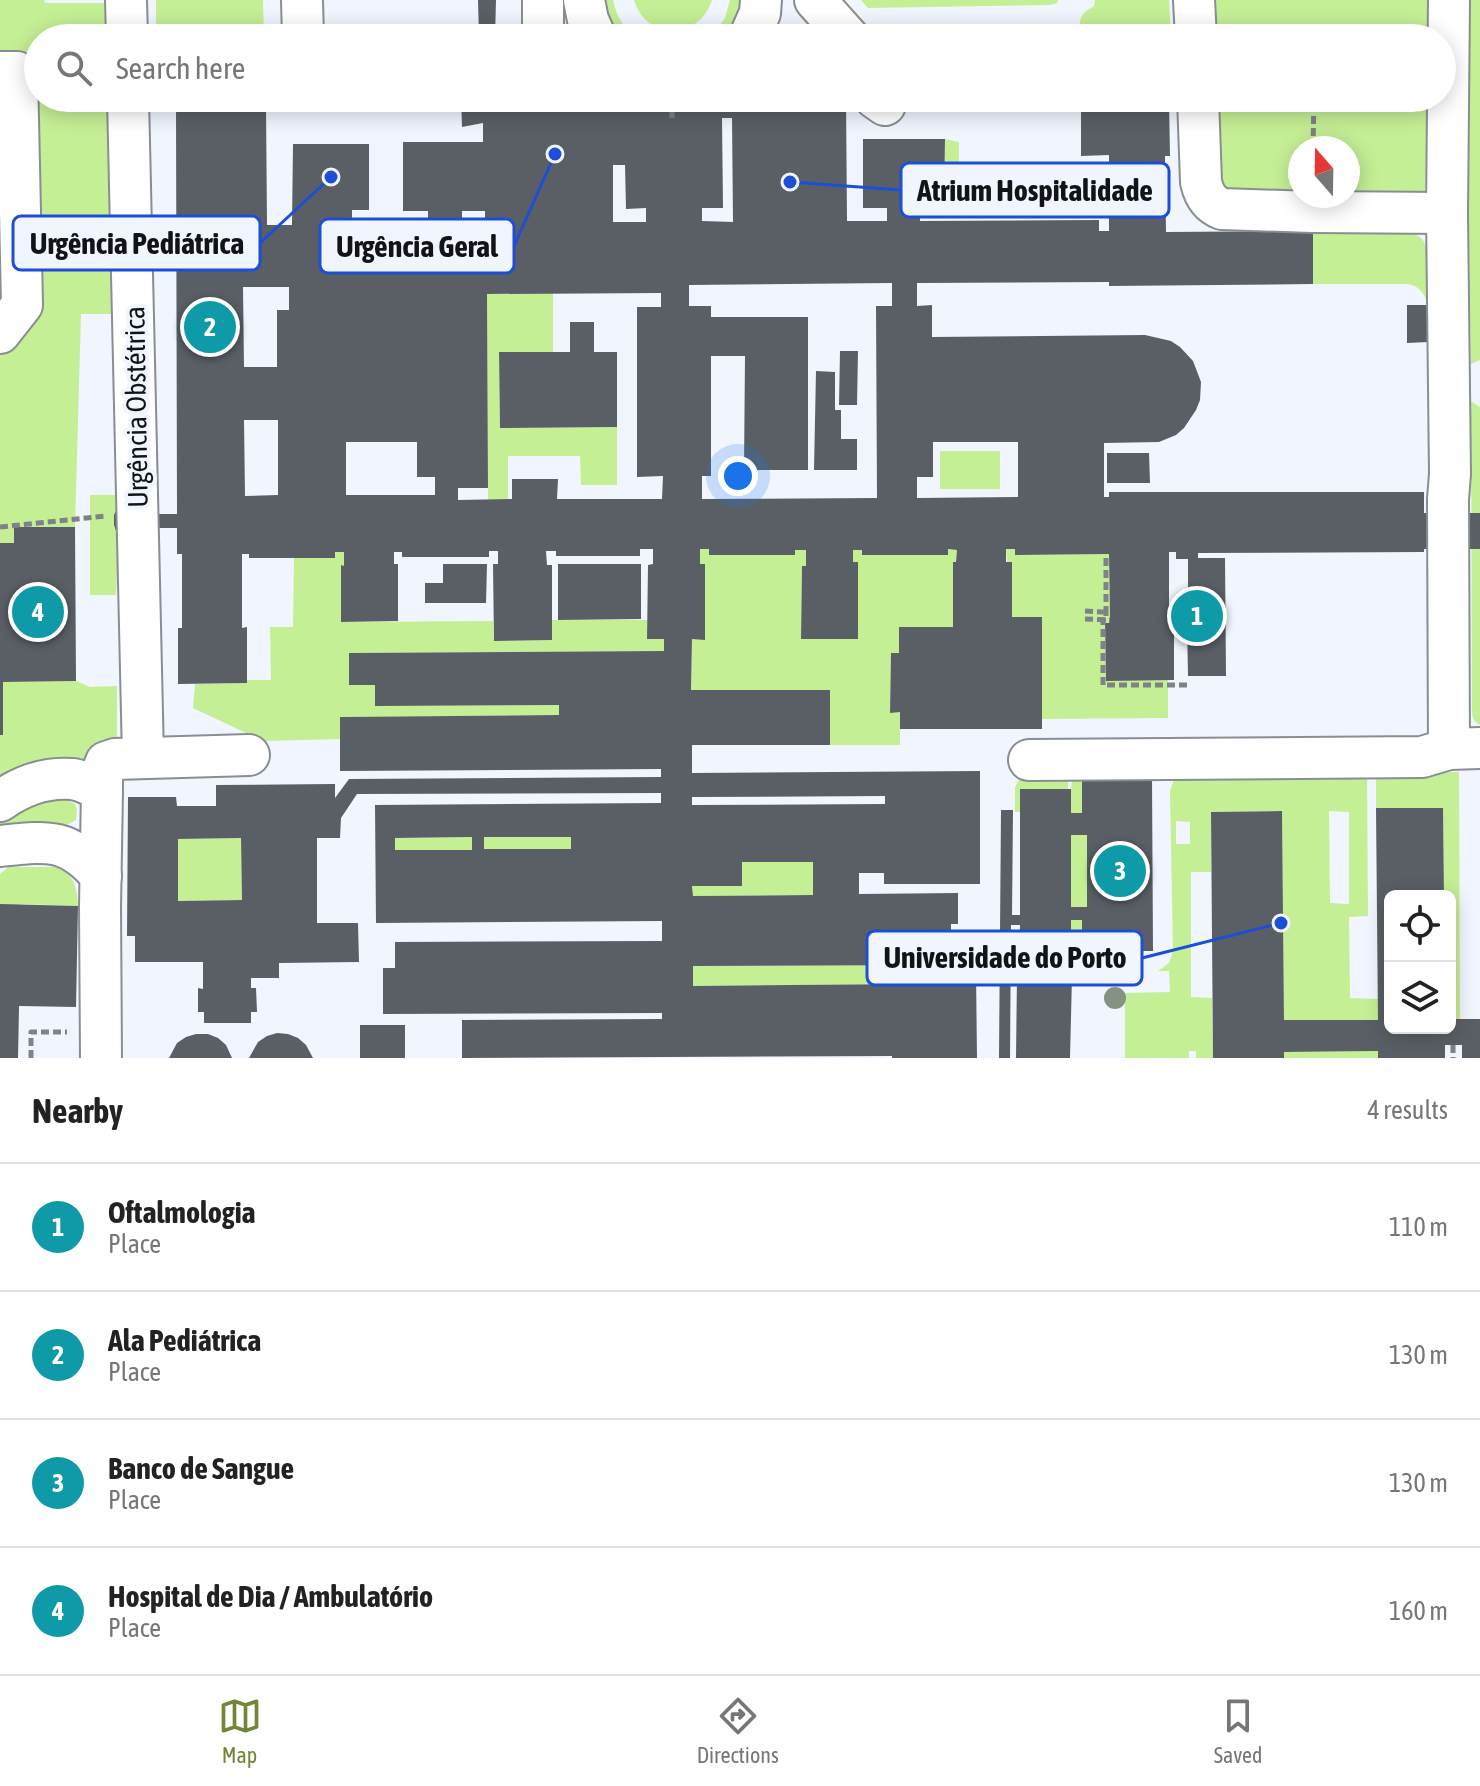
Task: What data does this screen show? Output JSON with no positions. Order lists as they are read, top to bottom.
{
  "streets": {
    "lane": ["Urgência Obstétrica"]
  },
  "places": [
    "Urgência Geral",
    "Urgência Pediátrica",
    "Atrium Hospitalidade",
    "Universidade do Porto"
  ],
  "north": "top",
  "page": {
    "search": "Search here",
    "pins": [
      "2",
      "4",
      "1",
      "3"
    ],
    "heading": ["Nearby", "4 results"],
    "list": [
      {
        "mark": "1",
        "name": "Oftalmologia",
        "note": "Place",
        "value": "110 m"
      },
      {
        "mark": "2",
        "name": "Ala Pediátrica",
        "note": "Place",
        "value": "130 m"
      },
      {
        "mark": "3",
        "name": "Banco de Sangue",
        "note": "Place",
        "value": "130 m"
      },
      {
        "mark": "4",
        "name": "Hospital de Dia / Ambulatório",
        "note": "Place",
        "value": "160 m"
      }
    ],
    "nav": ["Map", "Directions", "Saved"]
  }
}
